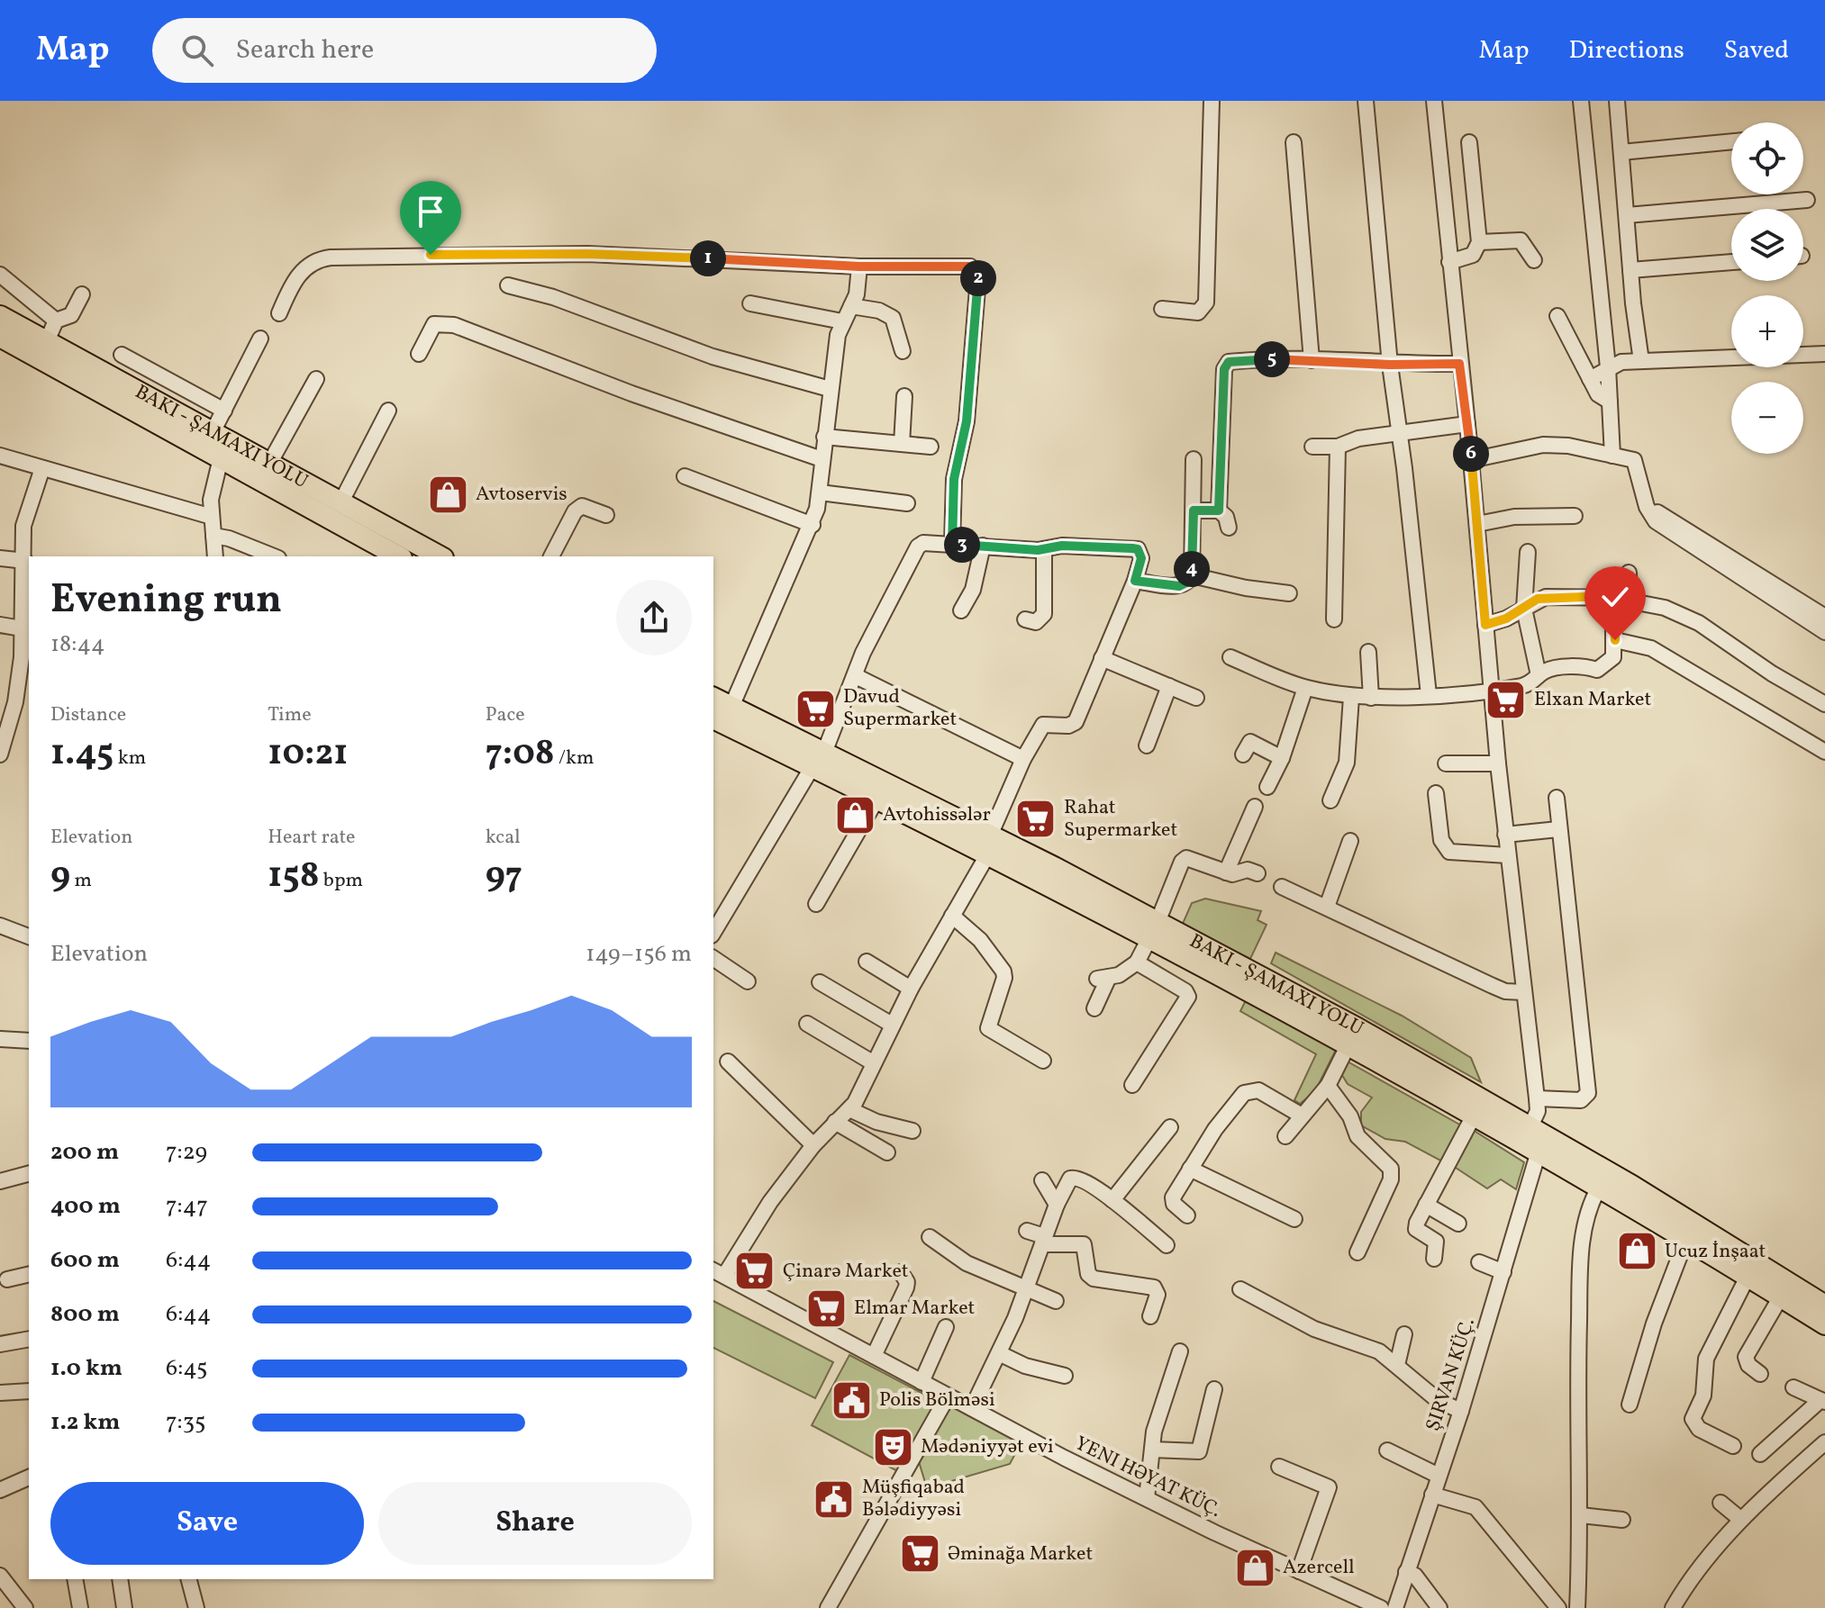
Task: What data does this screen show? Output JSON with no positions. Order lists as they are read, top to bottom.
{
  "streets": {
    "street": ["ŞIRVAN KÜÇ.", "YENI HƏYAT KÜÇ."]
  },
  "places": {
    "shop": [
      "Avtoservis",
      "Avtohissələr",
      "Ucuz İnşaat",
      "Azercell"
    ],
    "supermarket": [
      "Elxan Market",
      "Davud Supermarket",
      "Rahat Supermarket",
      "Çinarə Market",
      "Elmar Market",
      "Əminağa Market"
    ],
    "public building": ["Polis Bölməsi", "Müşfiqabad Bələdiyyəsi"],
    "theatre": ["Mədəniyyət evi"]
  },
  "page": {
    "header": "Map",
    "search": "Search here",
    "nav": ["Map", "Directions", "Saved"],
    "map_buttons": ["+", "−"],
    "pins": [
      "1",
      "2",
      "5",
      "6",
      "3",
      "4"
    ],
    "heading": ["Evening run", "18:44"],
    "stats": [
      ["Distance", "1.45 km"],
      ["Time", "10:21"],
      ["Pace", "7:08 /km"],
      ["Elevation", "9 m"],
      ["Heart rate", "158 bpm"],
      ["kcal", "97"]
    ],
    "chart": ["Elevation", "149–156 m"],
    "list": [
      {
        "name": "200 m",
        "note": "7:29"
      },
      {
        "name": "400 m",
        "note": "7:47"
      },
      {
        "name": "600 m",
        "note": "6:44"
      },
      {
        "name": "800 m",
        "note": "6:44"
      },
      {
        "name": "1.0 km",
        "note": "6:45"
      },
      {
        "name": "1.2 km",
        "note": "7:35"
      }
    ],
    "buttons": ["Save", "Share"]
  }
}
